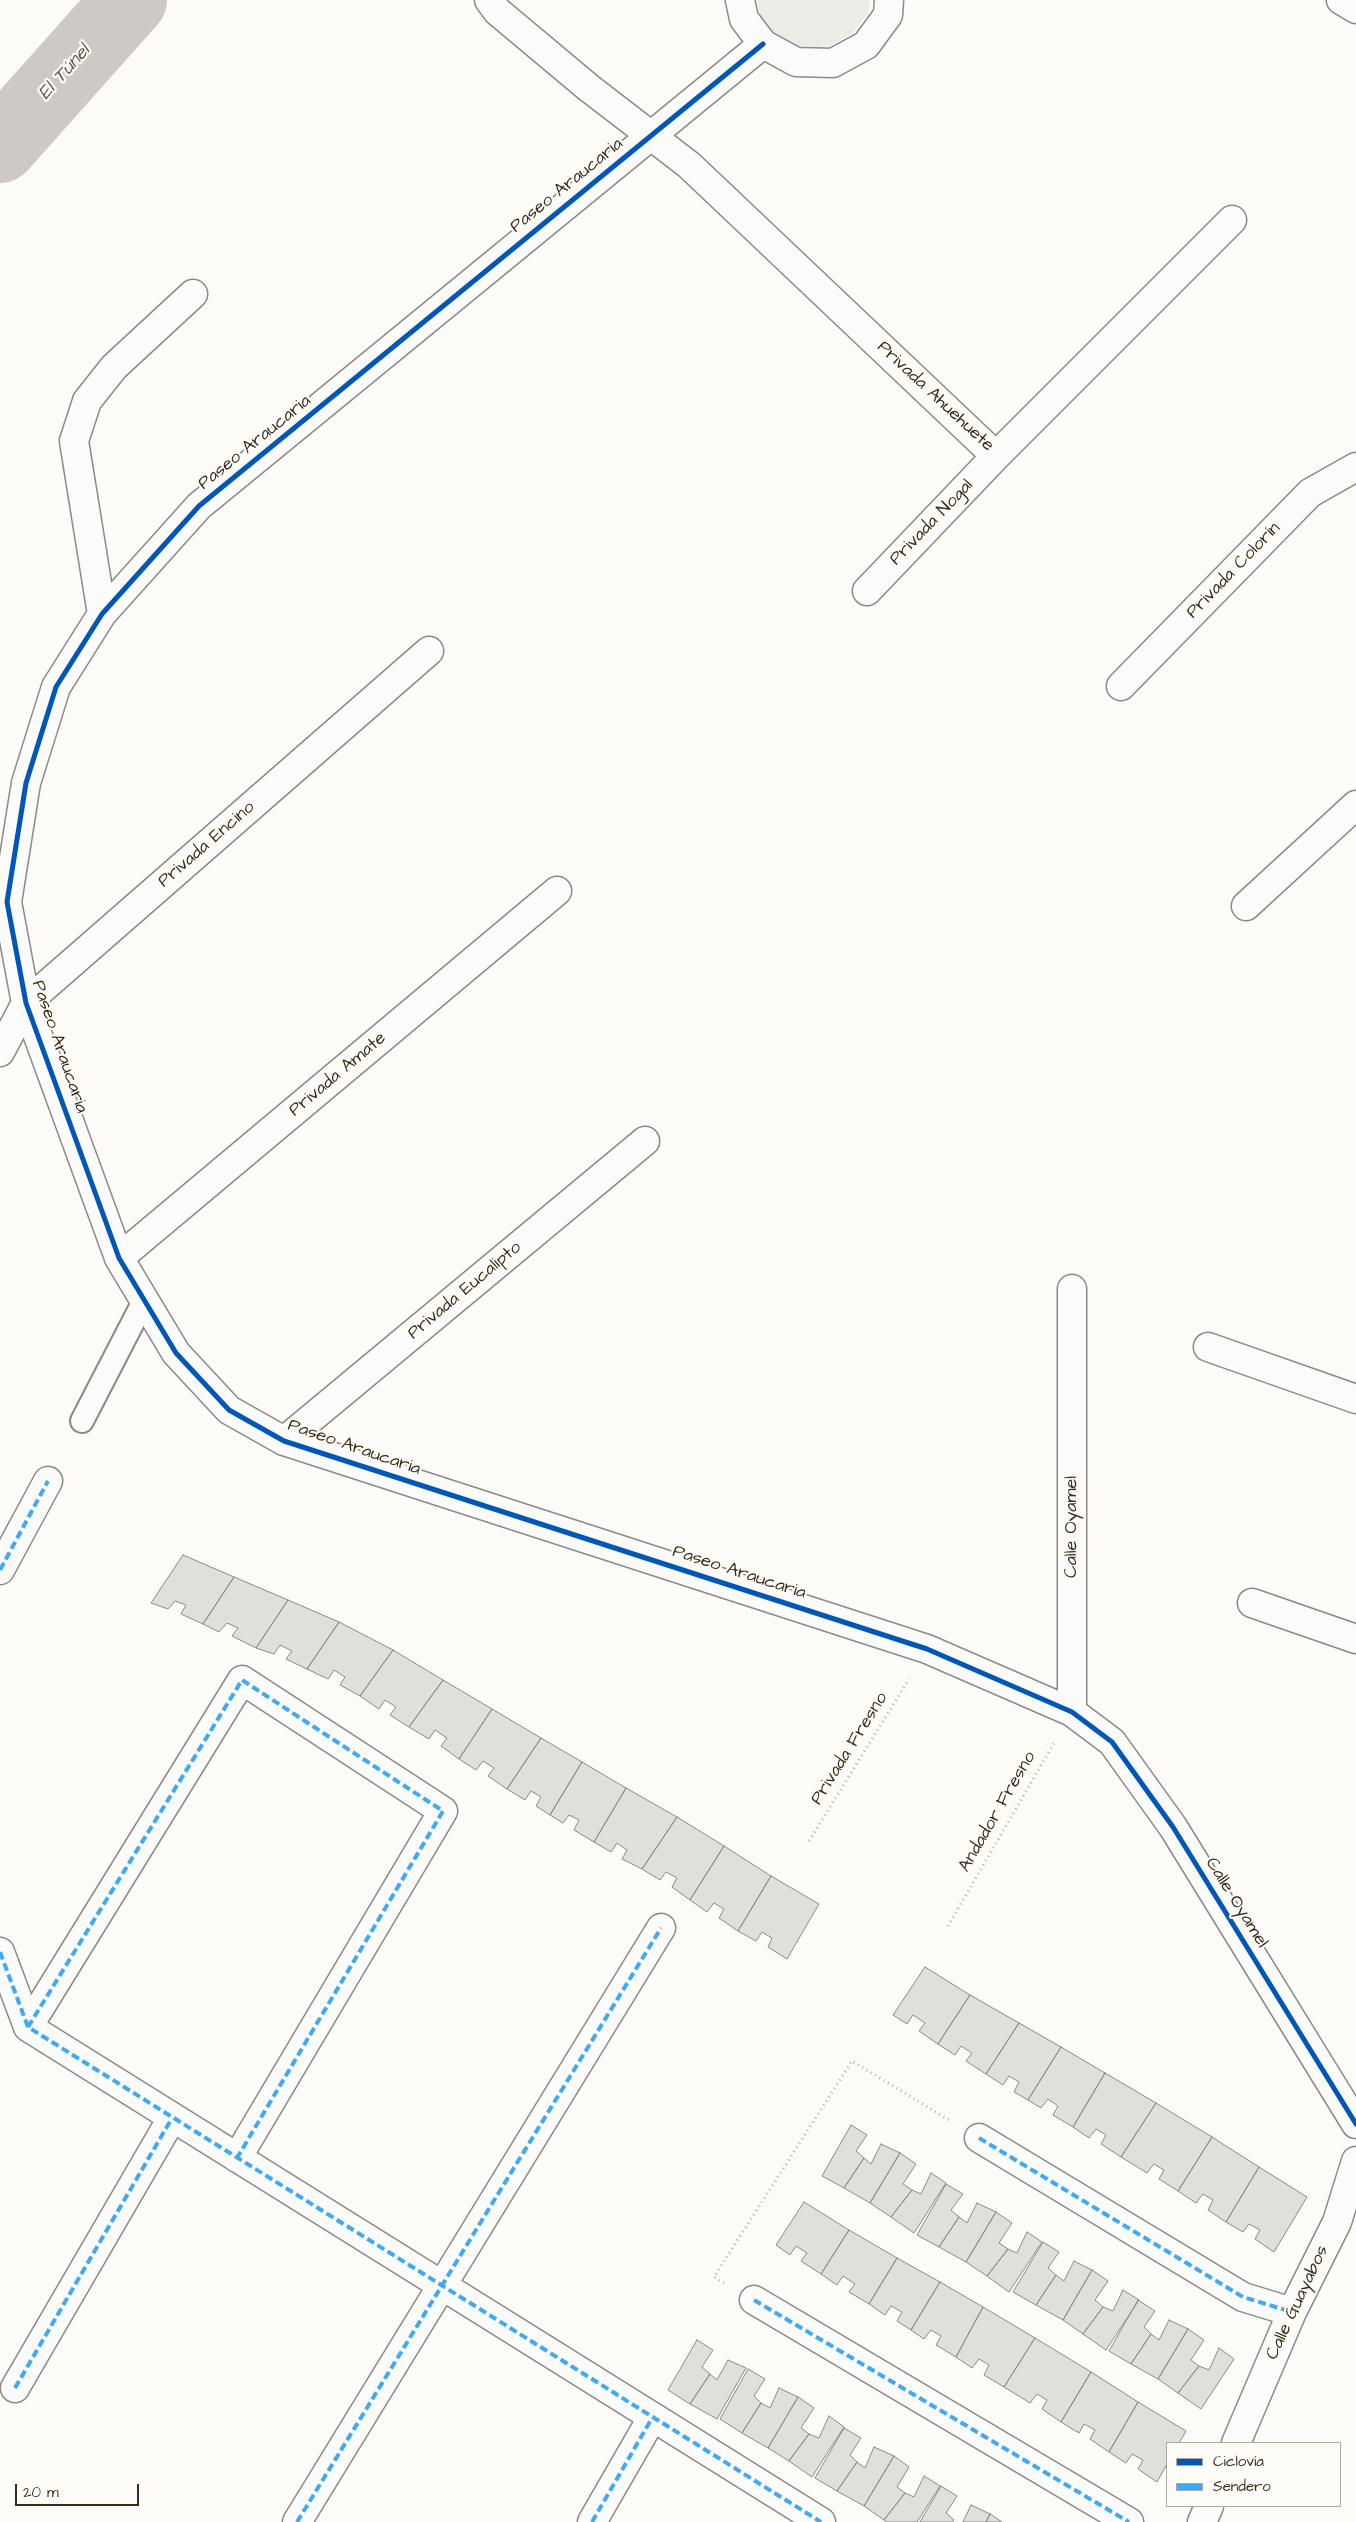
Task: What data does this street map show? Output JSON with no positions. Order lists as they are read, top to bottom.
{
  "streets": {
    "street": [
      "Paseo Araucaria",
      "Privada Ahuehuete",
      "Privada Nogal",
      "Privada Colorín",
      "Privada Encino",
      "Privada Amate",
      "Privada Eucalipto",
      "Calle Oyamel",
      "Calle Guayabos"
    ],
    "path": ["Privada Fresno", "Andador Fresno"]
  },
  "crossings": [
    ["Paseo Araucaria", "Privada Ahuehuete"],
    ["Paseo Araucaria", "Privada Encino"],
    ["Paseo Araucaria", "Privada Amate"],
    ["Paseo Araucaria", "Privada Eucalipto"],
    ["Paseo Araucaria", "Calle Oyamel"],
    ["Paseo Araucaria", "Andador Fresno"],
    ["Privada Ahuehuete", "Privada Nogal"],
    ["Calle Oyamel", "Andador Fresno"]
  ],
  "water": ["El Túnel"],
  "legend": ["Ciclovía", "Sendero"],
  "scale_bar": "20 m"
}
